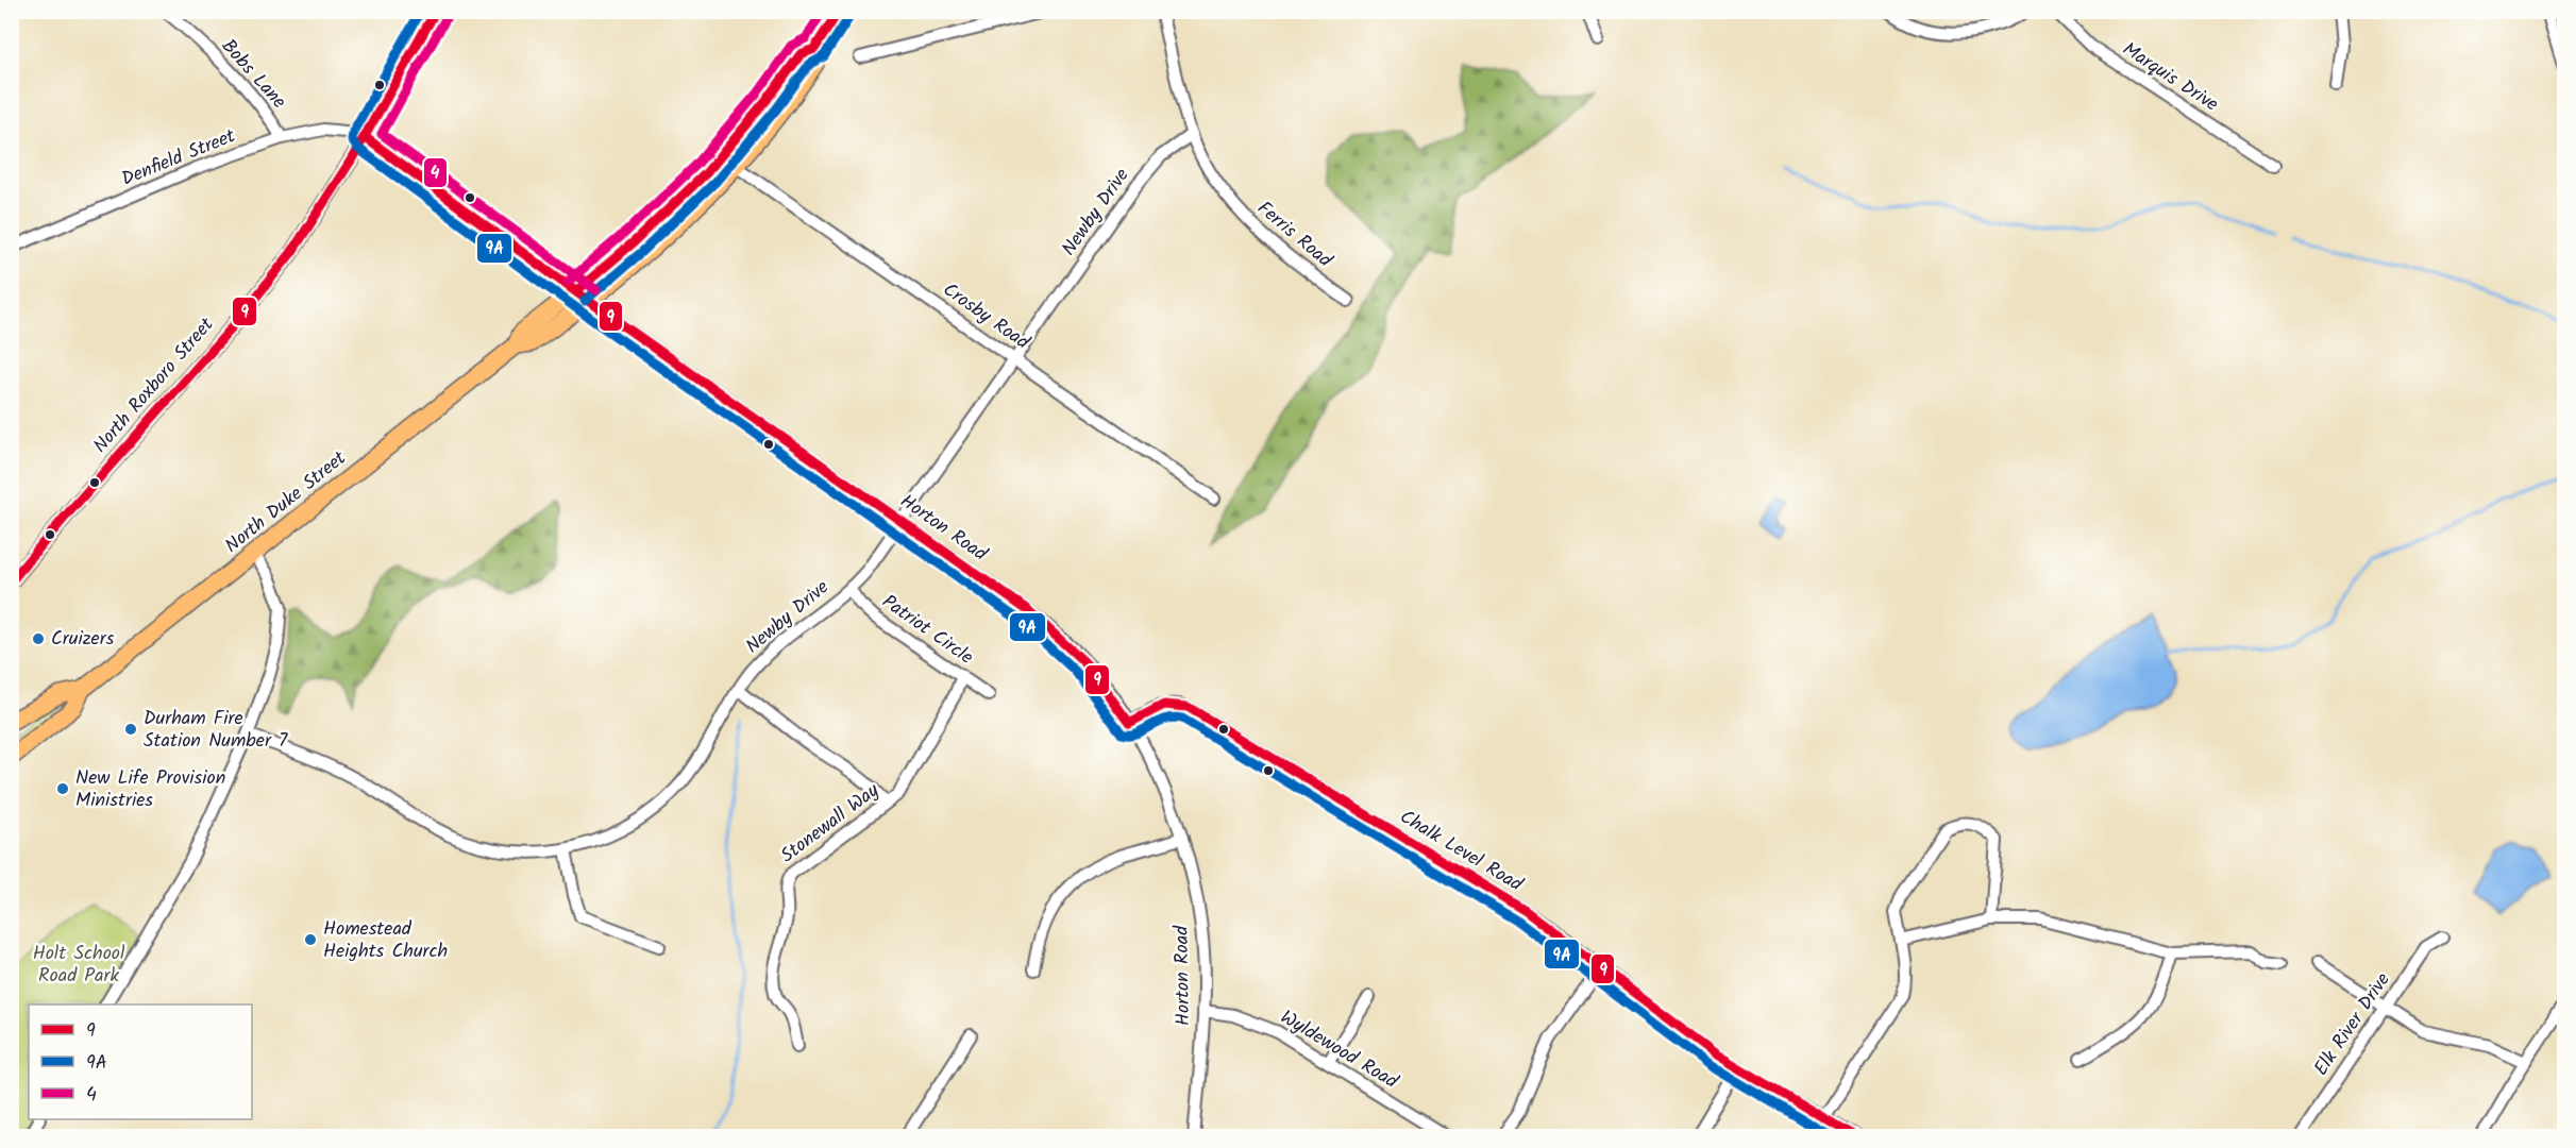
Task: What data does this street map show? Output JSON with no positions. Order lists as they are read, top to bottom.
{
  "streets": {
    "highway": ["North Duke Street"],
    "main road": ["North Roxboro Street"],
    "street": [
      "Bobs Lane",
      "Marquis Drive",
      "Denfield Street",
      "Newby Drive",
      "Ferris Road",
      "Crosby Road",
      "Horton Road",
      "Patriot Circle",
      "Stonewall Way",
      "Chalk Level Road",
      "Elk River Drive",
      "Wyldewood Road"
    ]
  },
  "crossings": [
    ["Bobs Lane", "Denfield Street"],
    ["Denfield Street", "North Roxboro Street"],
    ["Denfield Street", "Horton Road"],
    ["Newby Drive", "Ferris Road"],
    ["Newby Drive", "Crosby Road"],
    ["Newby Drive", "Horton Road"],
    ["Newby Drive", "Patriot Circle"],
    ["Crosby Road", "North Duke Street"],
    ["North Roxboro Street", "Horton Road"],
    ["North Duke Street", "Horton Road"],
    ["Horton Road", "Chalk Level Road"],
    ["Horton Road", "Wyldewood Road"],
    ["Patriot Circle", "Stonewall Way"]
  ],
  "parks": ["Holt School Road Park"],
  "places": [
    "Cruizers",
    "Durham Fire Station Number 7",
    "New Life Provision Ministries",
    "Homestead Heights Church"
  ],
  "lines": ["transit line 9", "transit line 9A", "transit line 4"],
  "legend": ["9", "9A", "4"]
}
